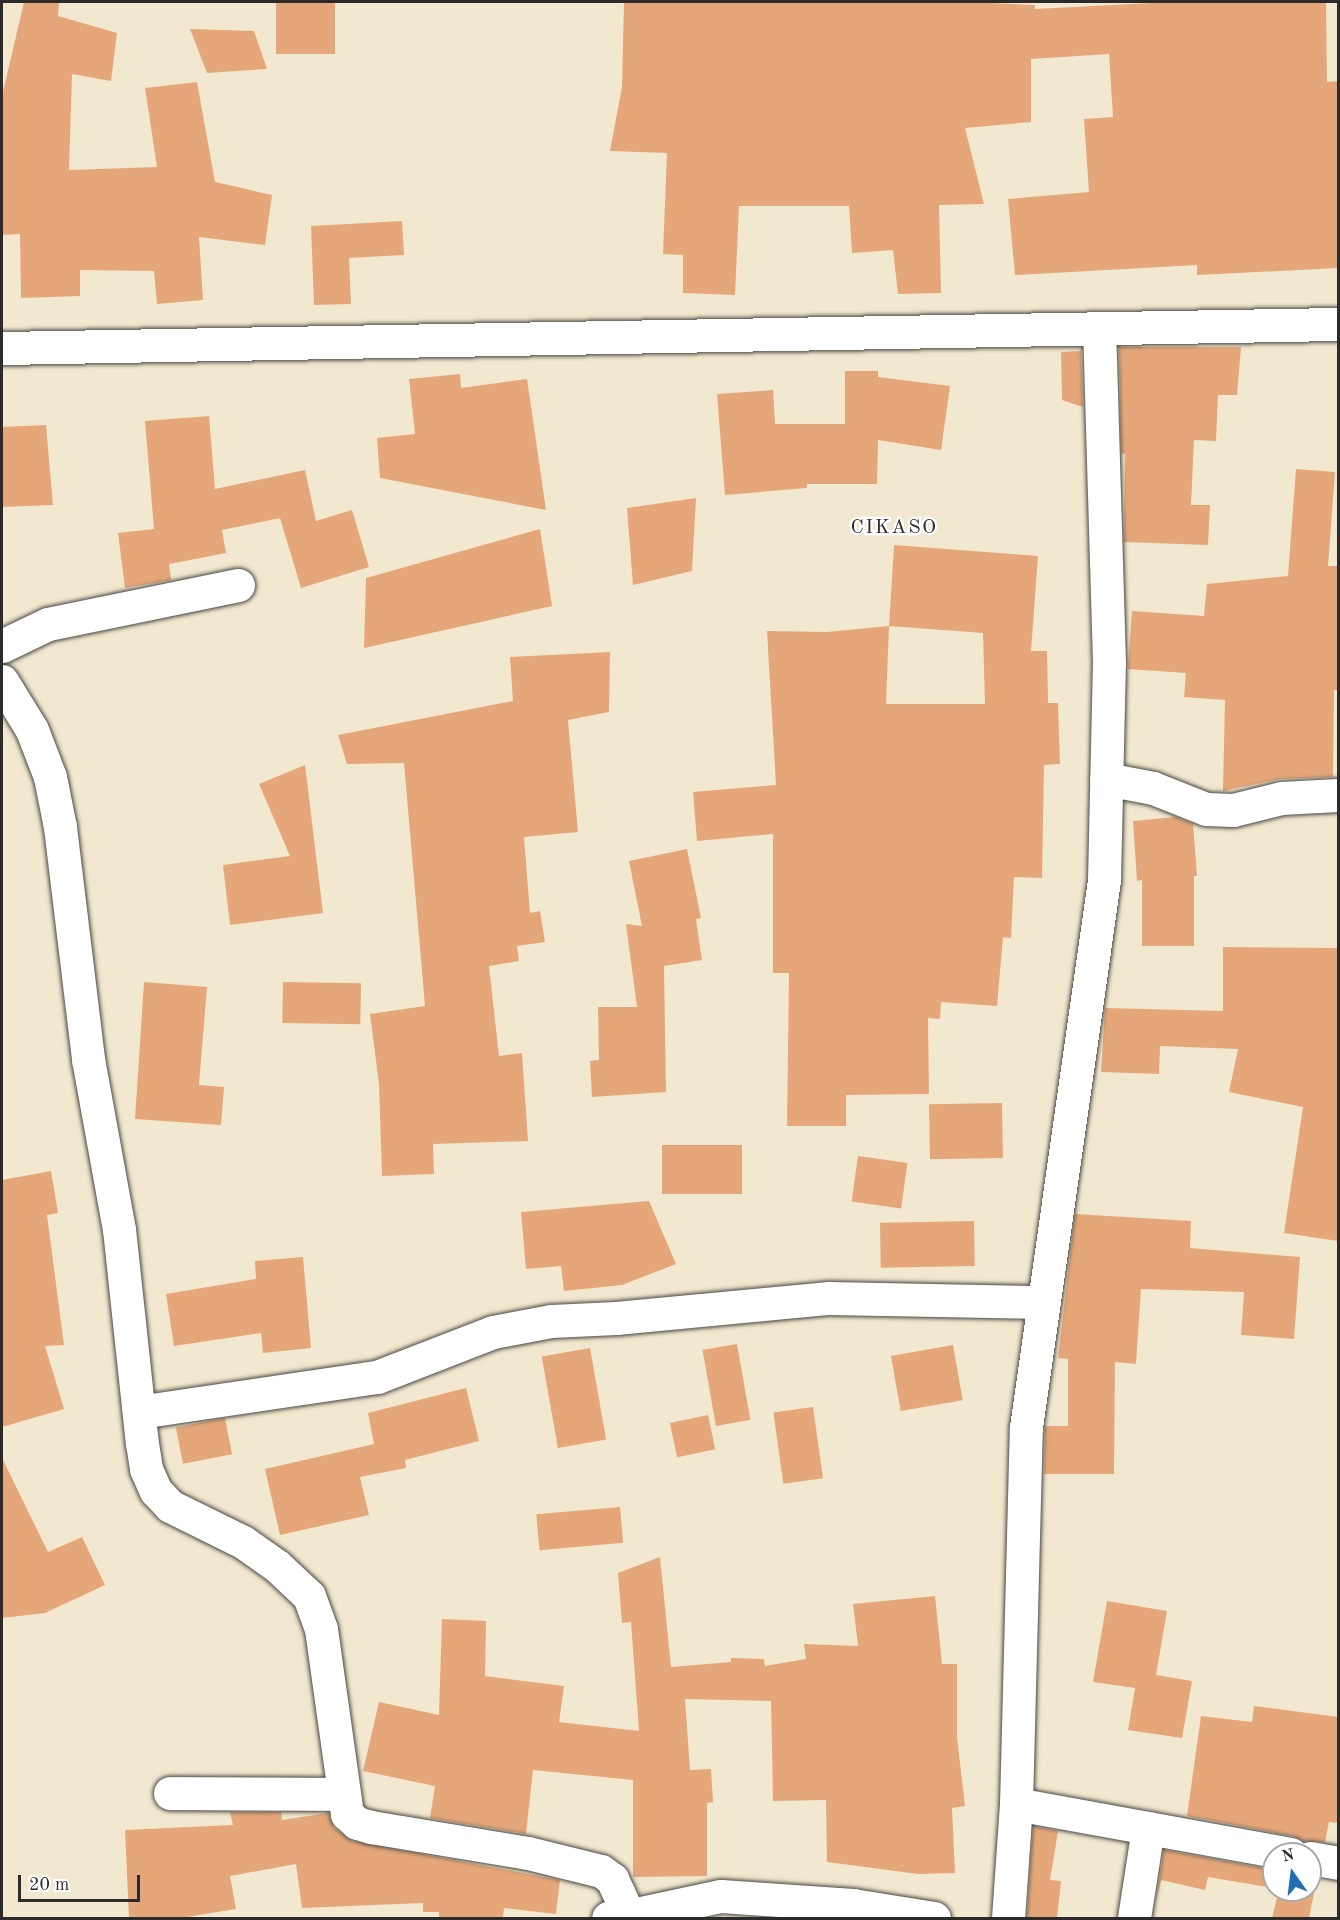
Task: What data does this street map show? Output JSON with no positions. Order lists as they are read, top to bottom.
{
  "districts": ["CIKASO"],
  "scale_bar": "20 m",
  "north": "top"
}
